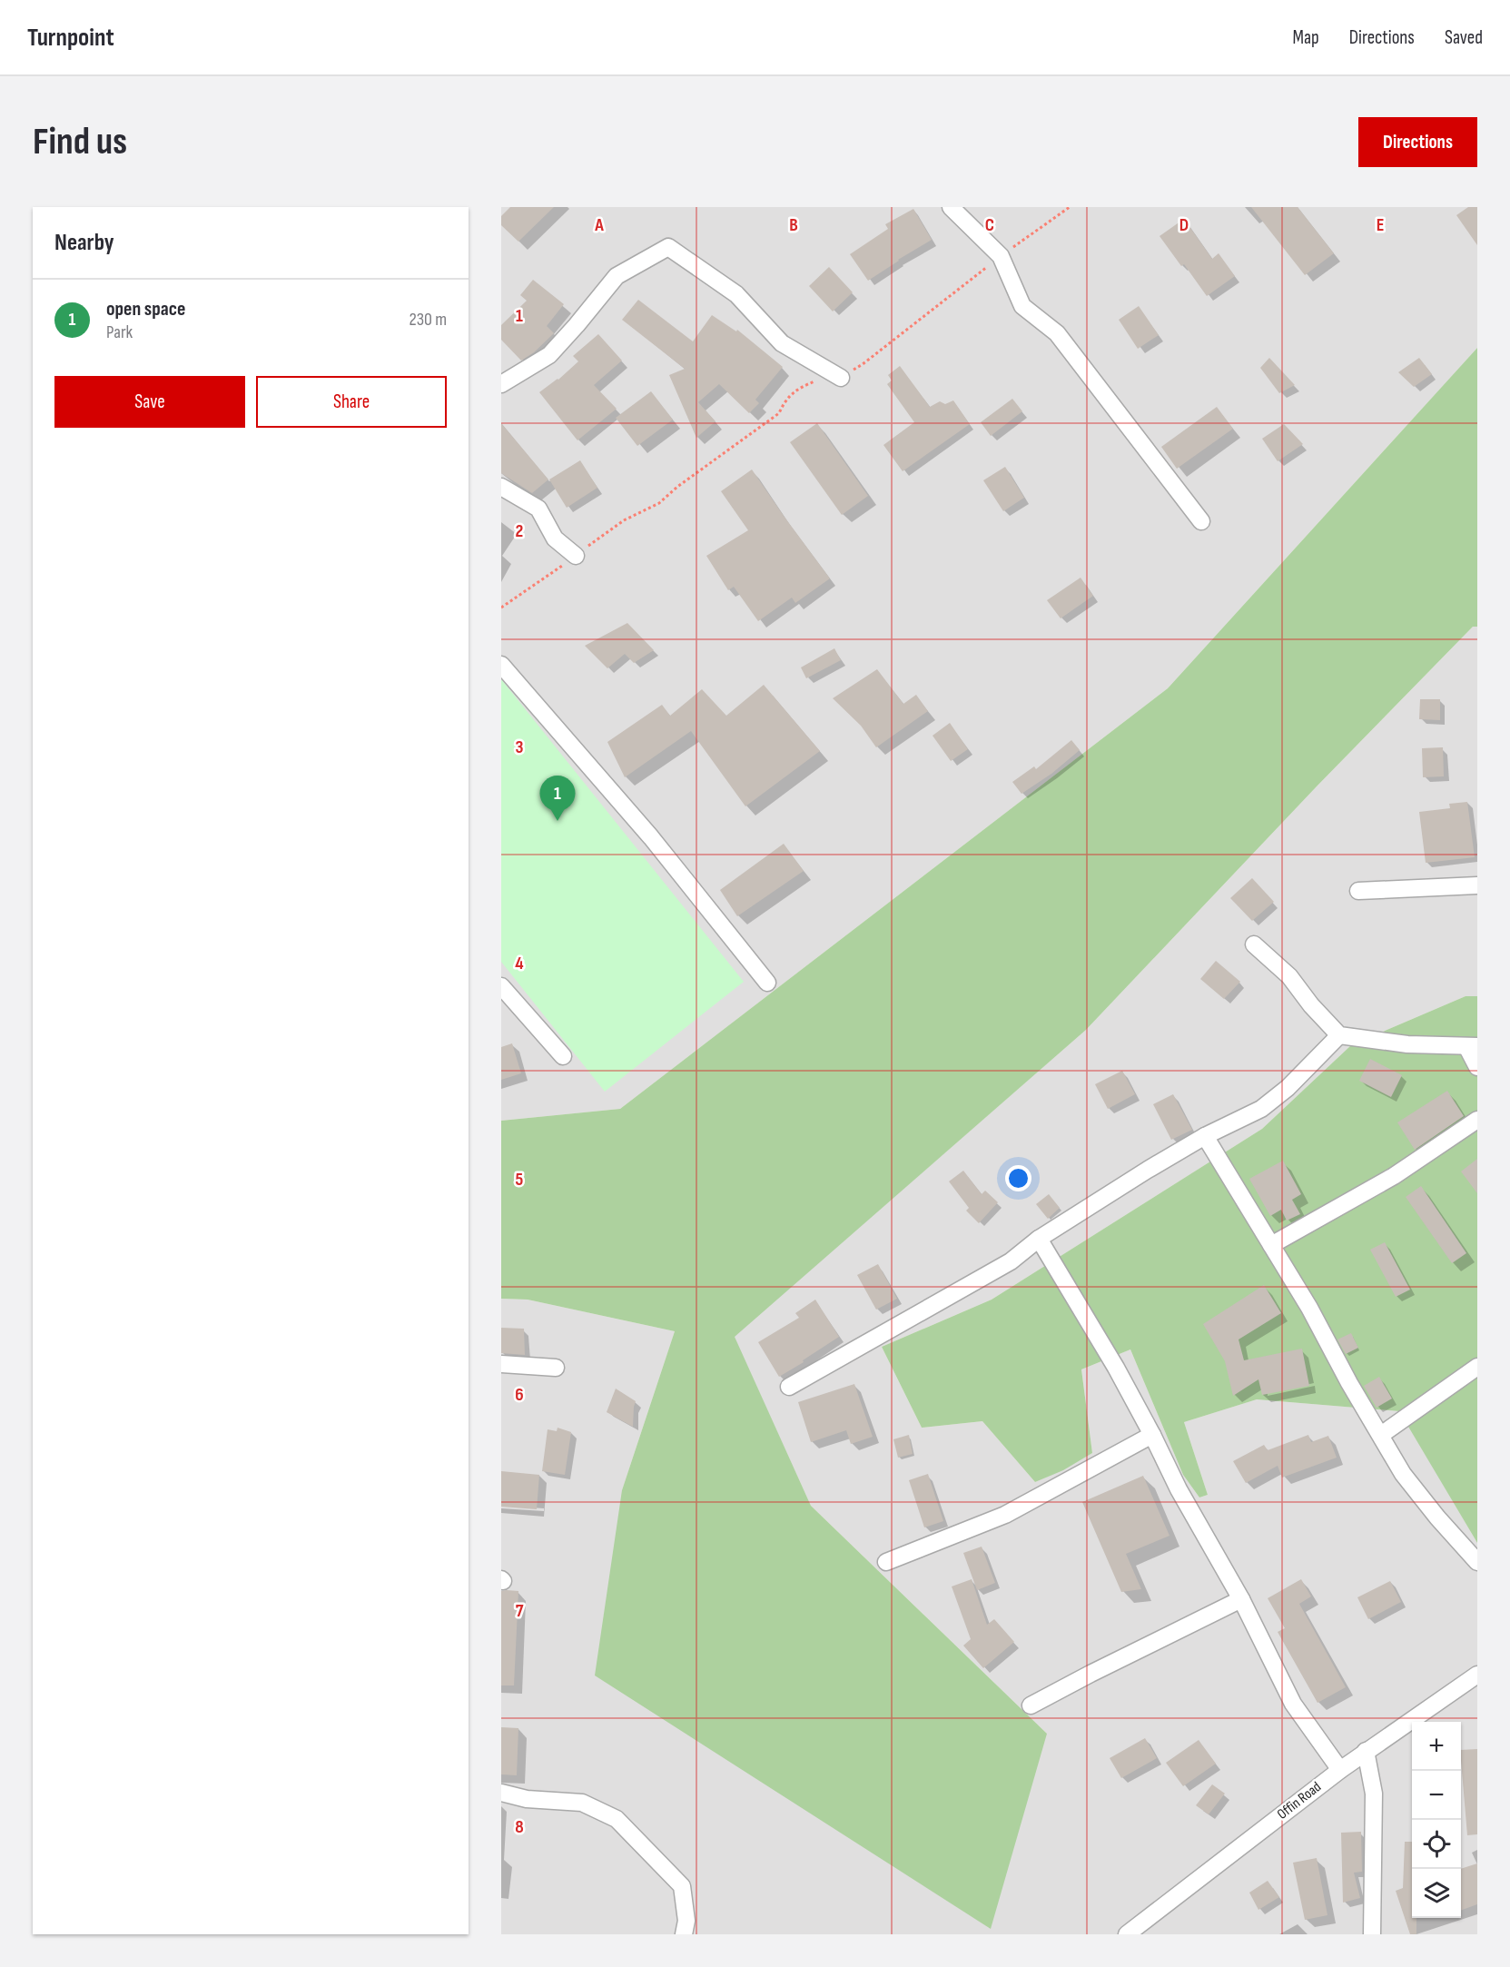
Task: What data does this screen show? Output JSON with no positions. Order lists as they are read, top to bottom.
{
  "streets": {
    "street": ["Offin Road"]
  },
  "page": {
    "header": "Turnpoint",
    "nav": ["Map", "Directions", "Saved"],
    "buttons": [
      "Directions",
      ["Save", "Share"]
    ],
    "title": "Find us",
    "heading": "Nearby",
    "list": [
      {
        "mark": "1",
        "name": "open space",
        "note": "Park",
        "value": "230 m"
      }
    ],
    "pins": "1",
    "map_buttons": ["+", "−"]
  },
  "grid": {
    "columns": [
      "A",
      "B",
      "C",
      "D",
      "E"
    ],
    "rows": [
      "1",
      "2",
      "3",
      "4",
      "5",
      "6",
      "7",
      "8"
    ]
  }
}
